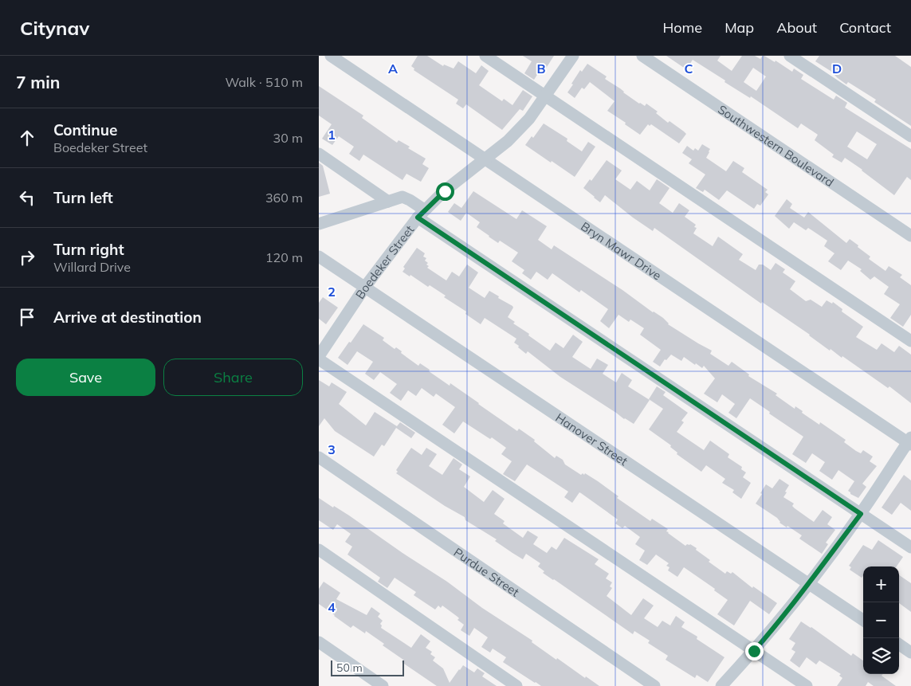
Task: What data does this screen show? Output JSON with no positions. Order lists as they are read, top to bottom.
{
  "streets": {
    "street": [
      "Southwestern Boulevard",
      "Bryn Mawr Drive",
      "Boedeker Street",
      "Hanover Street",
      "Purdue Street"
    ]
  },
  "crossings": [
    ["Bryn Mawr Drive", "Boedeker Street"],
    ["Boedeker Street", "Hanover Street"]
  ],
  "scale_bar": "50 m",
  "page": {
    "header": "Citynav",
    "nav": [
      "Home",
      "Map",
      "About",
      "Contact"
    ],
    "heading": ["7 min", "Walk · 510 m"],
    "list": [
      ["Continue", "Boedeker Street", "30 m"],
      ["Turn left", "360 m"],
      ["Turn right", "Willard Drive", "120 m"],
      "Arrive at destination"
    ],
    "buttons": ["Save", "Share"],
    "map_buttons": ["+", "−"],
    "scale": "50 m"
  },
  "grid": {
    "columns": [
      "A",
      "B",
      "C",
      "D"
    ],
    "rows": [
      "1",
      "2",
      "3",
      "4"
    ]
  }
}
